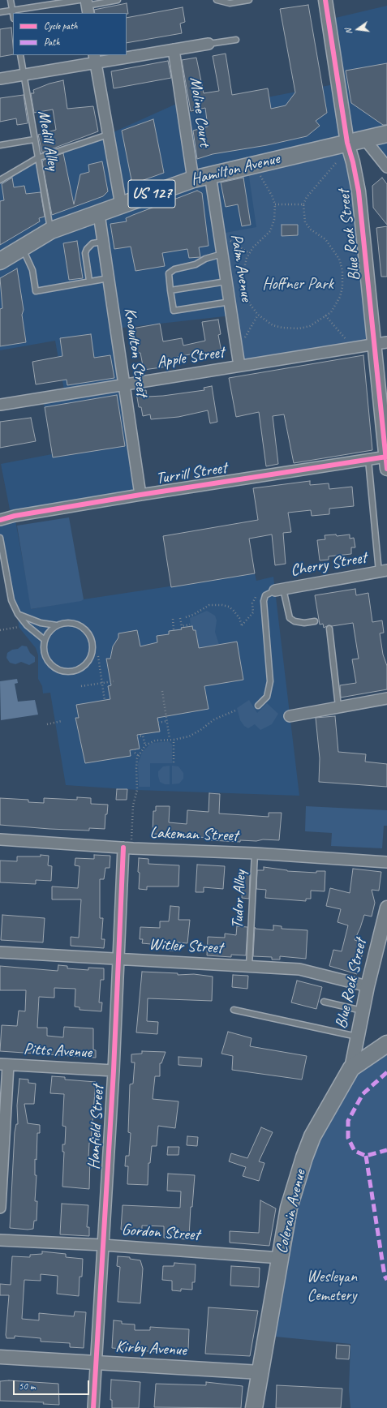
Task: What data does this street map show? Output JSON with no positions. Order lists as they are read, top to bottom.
{
  "streets": {
    "main road": ["Hamilton Avenue", "US 127", "Colerain Avenue"],
    "street": [
      "Moline Court",
      "Blue Rock Street",
      "Palm Avenue",
      "Knowlton Street",
      "Apple Street",
      "Turrill Street",
      "Cherry Street",
      "Lakeman Street",
      "Witler Street",
      "Pitts Avenue",
      "Hanfield Street",
      "Gordon Street",
      "Kirby Avenue"
    ],
    "lane": ["Medill Alley", "Tudor Alley"]
  },
  "crossings": [
    ["Moline Court", "Hamilton Avenue"],
    ["Medill Alley", "Hamilton Avenue"],
    ["Hamilton Avenue", "Blue Rock Street"],
    ["Hamilton Avenue", "Palm Avenue"],
    ["Hamilton Avenue", "Knowlton Street"],
    ["Blue Rock Street", "Apple Street"],
    ["Blue Rock Street", "Turrill Street"],
    ["Blue Rock Street", "Witler Street"],
    ["Blue Rock Street", "Colerain Avenue"],
    ["Palm Avenue", "Apple Street"],
    ["Knowlton Street", "Apple Street"],
    ["Knowlton Street", "Turrill Street"],
    ["Lakeman Street", "Tudor Alley"],
    ["Lakeman Street", "Hanfield Street"],
    ["Tudor Alley", "Witler Street"],
    ["Witler Street", "Hanfield Street"],
    ["Pitts Avenue", "Hanfield Street"],
    ["Hanfield Street", "Gordon Street"],
    ["Hanfield Street", "Kirby Avenue"],
    ["Colerain Avenue", "Gordon Street"],
    ["Colerain Avenue", "Kirby Avenue"]
  ],
  "parks": ["Hoffner Park", "Wesleyan Cemetery"],
  "legend": ["Cycle path", "Path"],
  "scale_bar": "50 m",
  "north": "left"
}
